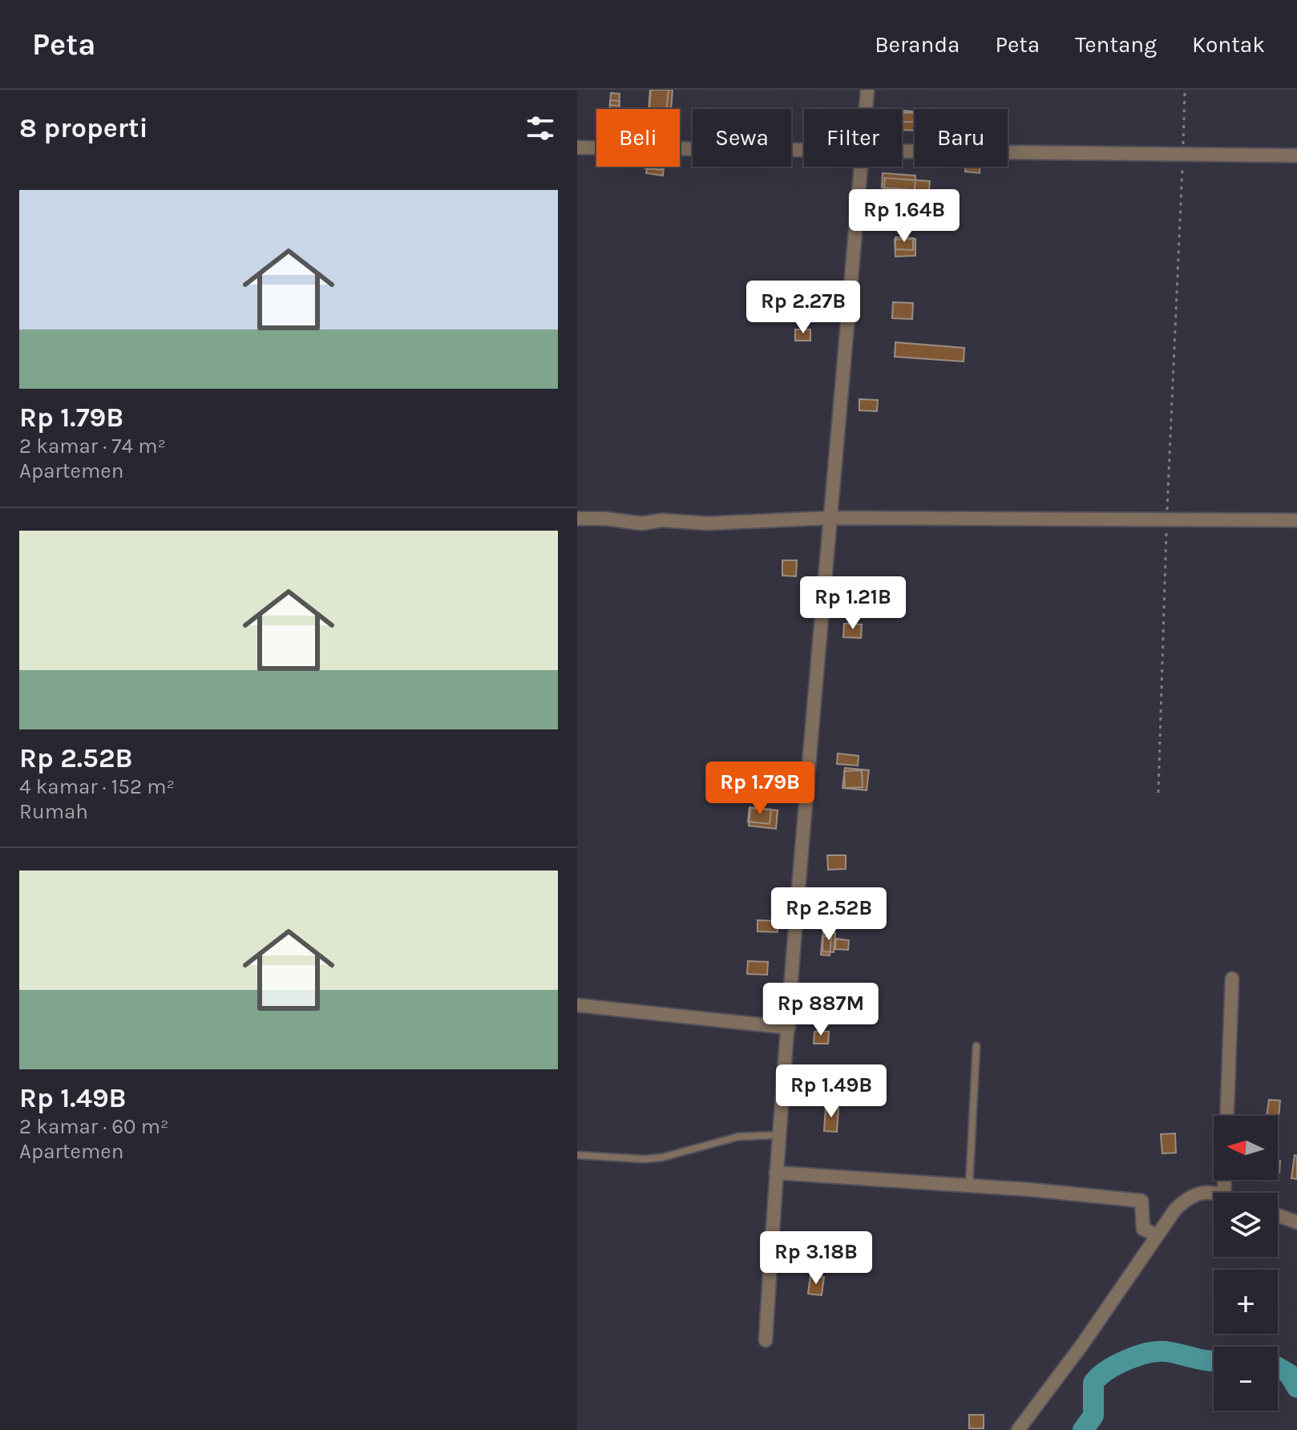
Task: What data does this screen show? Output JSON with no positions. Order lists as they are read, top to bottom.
{
  "north": "left",
  "page": {
    "header": "Peta",
    "nav": [
      "Beranda",
      "Peta",
      "Tentang",
      "Kontak"
    ],
    "heading": "8 properti",
    "chip": [
      "Beli",
      "Sewa",
      "Filter",
      "Baru"
    ],
    "list": [
      {
        "name": "Rp 1.79B",
        "note": "2 kamar · 74 m² · Apartemen"
      },
      {
        "name": "Rp 2.52B",
        "note": "4 kamar · 152 m² · Rumah"
      },
      {
        "name": "Rp 1.49B",
        "note": "2 kamar · 60 m² · Apartemen"
      }
    ],
    "price": [
      "Rp 1.64B",
      "Rp 2.27B",
      "Rp 1.21B",
      "Rp 1.79B",
      "Rp 2.52B",
      "Rp 887M",
      "Rp 1.49B",
      "Rp 3.18B"
    ],
    "map_buttons": ["+", "−"]
  }
}
